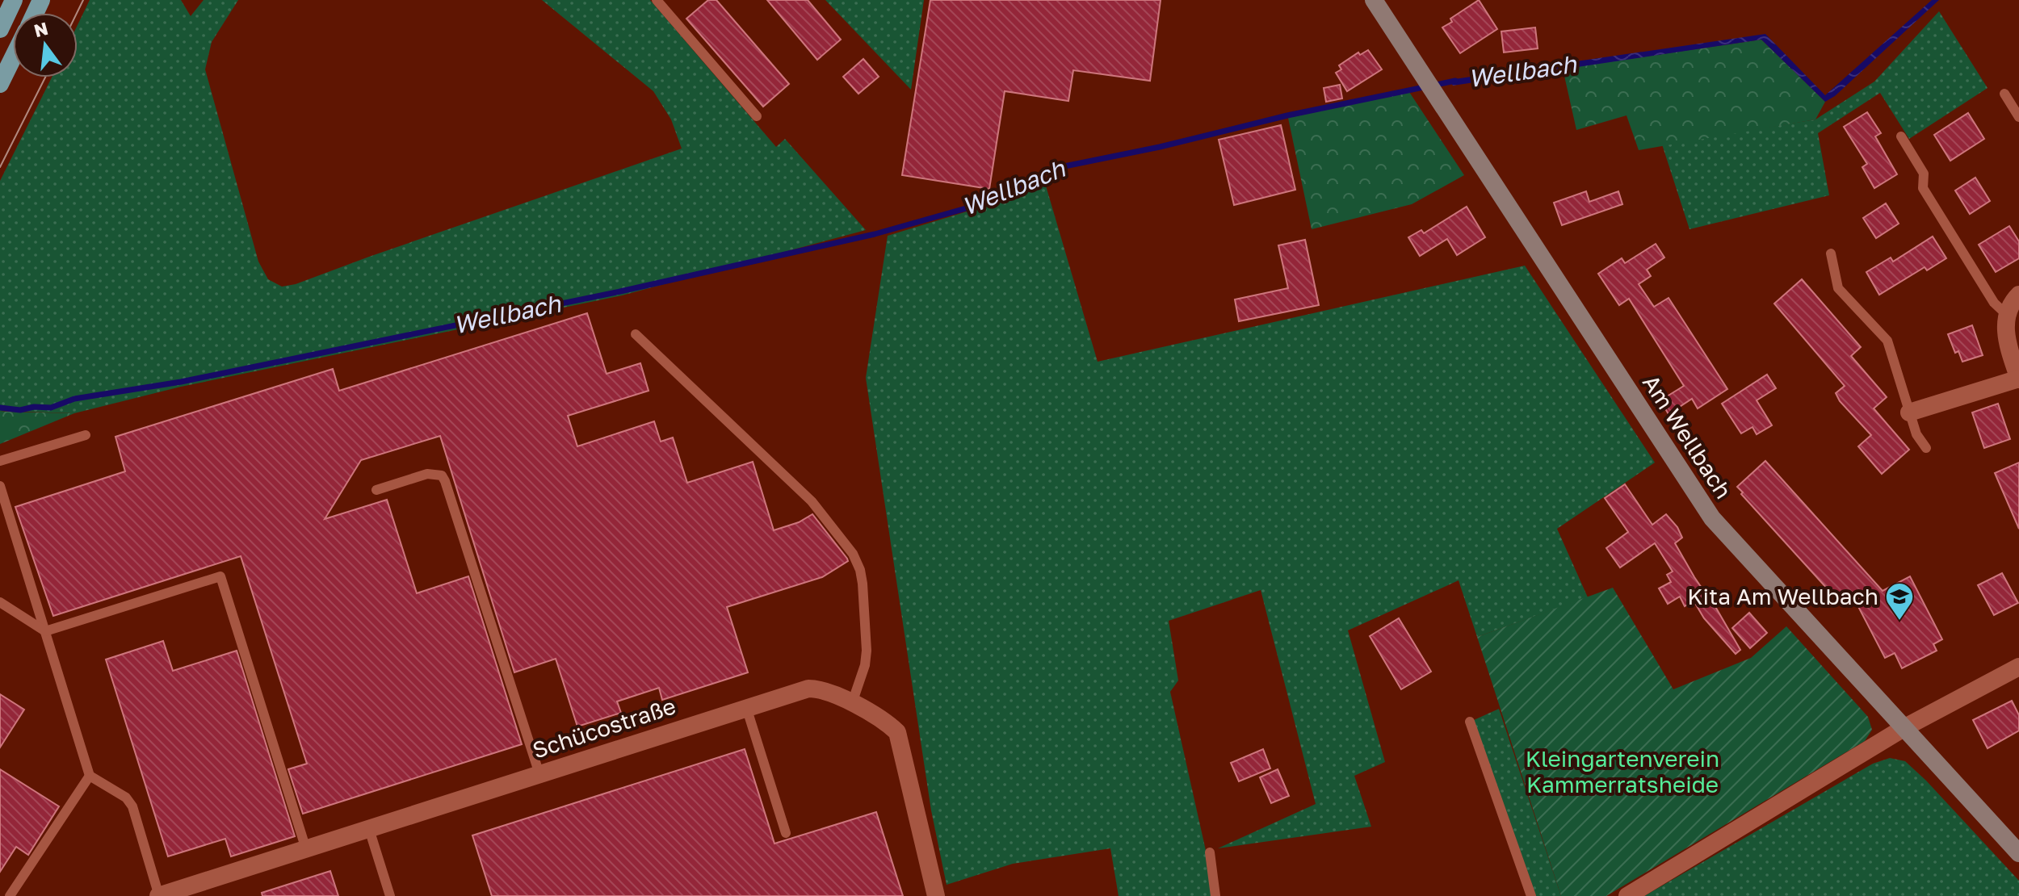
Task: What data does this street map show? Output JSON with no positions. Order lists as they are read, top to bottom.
{
  "streets": {
    "main road": ["Am Wellbach"],
    "street": ["Schücostraße"]
  },
  "water": ["Wellbach"],
  "parks": ["Kleingartenverein Kammerratsheide"],
  "places": {
    "school or university": ["Kita Am Wellbach"]
  },
  "north": "top"
}
